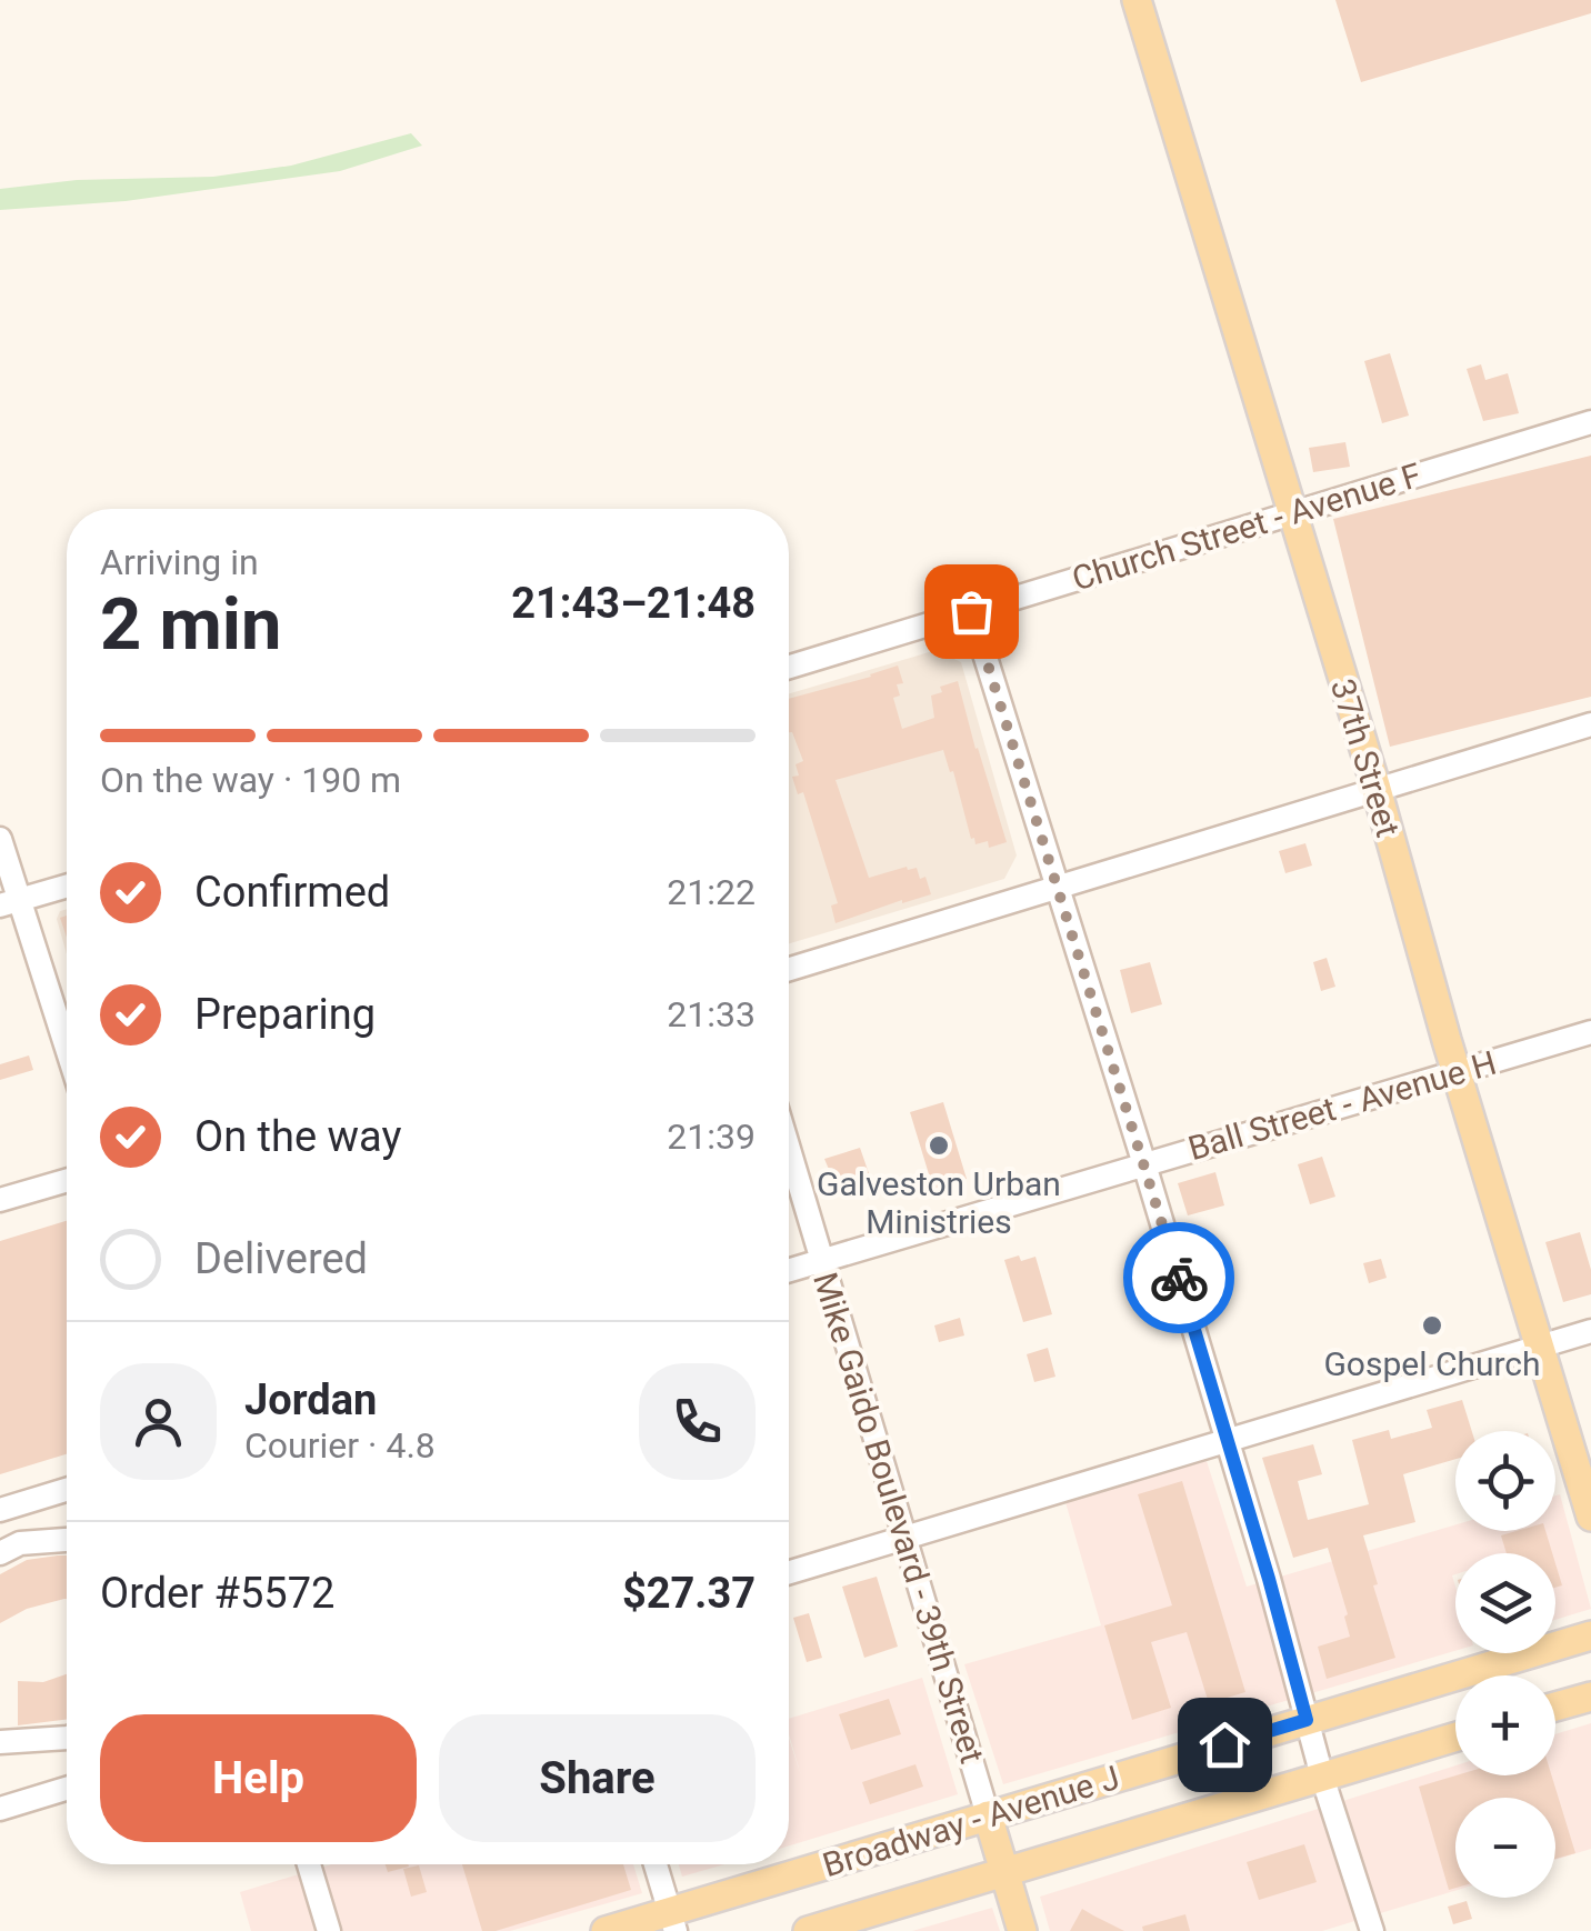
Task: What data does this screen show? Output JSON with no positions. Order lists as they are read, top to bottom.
{
  "streets": {
    "main road": ["37th Street", "Mike Gaido Boulevard - 39th Street", "Broadway - Avenue J"],
    "street": ["Church Street - Avenue F", "Ball Street - Avenue H"]
  },
  "crossings": [
    ["Church Street - Avenue F", "37th Street"],
    ["37th Street", "Ball Street - Avenue H"],
    ["Ball Street - Avenue H", "Mike Gaido Boulevard - 39th Street"],
    ["Mike Gaido Boulevard - 39th Street", "Broadway - Avenue J"]
  ],
  "places": ["Galveston Urban Ministries", "Gospel Church"],
  "page": {
    "heading": ["2 min", "Arriving in", "21:43–21:48"],
    "panel": [
      "Jordan",
      "Courier · 4.8",
      "Order #5572",
      "$27.37"
    ],
    "bar": "On the way · 190 m",
    "list": [
      ["Confirmed", "21:22"],
      ["Preparing", "21:33"],
      ["On the way", "21:39"],
      "Delivered"
    ],
    "map_buttons": ["+", "−"],
    "buttons": ["Help", "Share"]
  }
}
